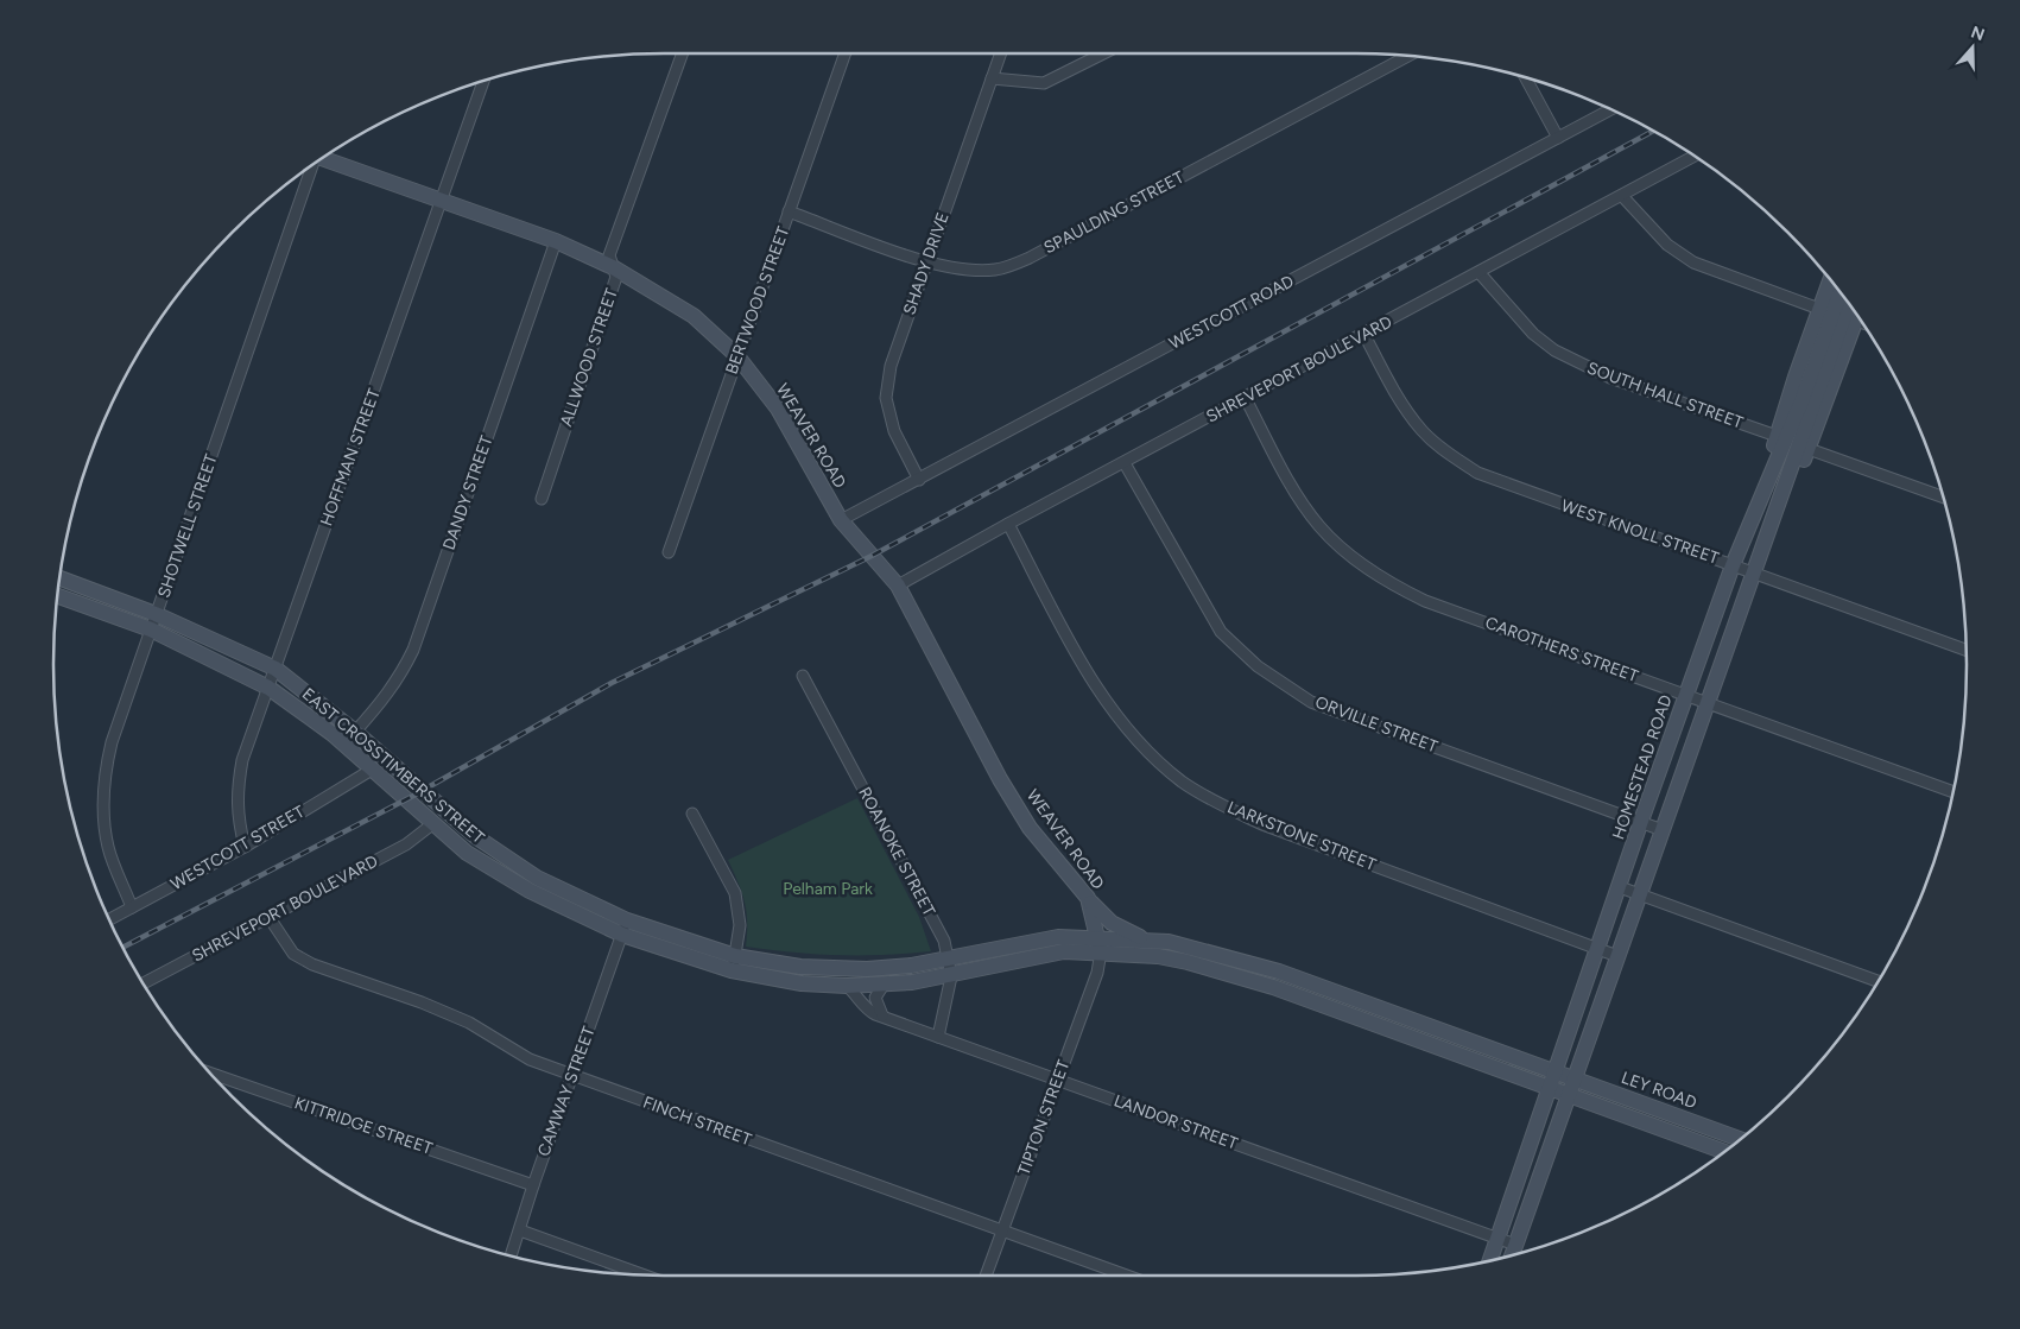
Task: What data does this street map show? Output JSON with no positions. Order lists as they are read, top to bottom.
{
  "streets": {
    "main road": [
      "WEAVER ROAD",
      "EAST CROSSTIMBERS STREET",
      "HOMESTEAD ROAD",
      "LEY ROAD"
    ],
    "street": [
      "SPAULDING STREET",
      "SHADY DRIVE",
      "BERTWOOD STREET",
      "WESTCOTT ROAD",
      "ALLWOOD STREET",
      "SHREVEPORT BOULEVARD",
      "SOUTH HALL STREET",
      "HOFFMAN STREET",
      "DANDY STREET",
      "SHOTWELL STREET",
      "WEST KNOLL STREET",
      "CAROTHERS STREET",
      "ORVILLE STREET",
      "LARKSTONE STREET",
      "WESTCOTT STREET",
      "ROANOKE STREET",
      "CAMWAY STREET",
      "TIPTON STREET",
      "FINCH STREET",
      "LANDOR STREET",
      "KITTRIDGE STREET"
    ]
  },
  "crossings": [
    ["SPAULDING STREET", "SHADY DRIVE"],
    ["SPAULDING STREET", "BERTWOOD STREET"],
    ["SHADY DRIVE", "WESTCOTT ROAD"],
    ["BERTWOOD STREET", "WEAVER ROAD"],
    ["WESTCOTT ROAD", "WEAVER ROAD"],
    ["ALLWOOD STREET", "WEAVER ROAD"],
    ["SHREVEPORT BOULEVARD", "SOUTH HALL STREET"],
    ["SHREVEPORT BOULEVARD", "WEAVER ROAD"],
    ["SHREVEPORT BOULEVARD", "WEST KNOLL STREET"],
    ["SHREVEPORT BOULEVARD", "CAROTHERS STREET"],
    ["SHREVEPORT BOULEVARD", "ORVILLE STREET"],
    ["SHREVEPORT BOULEVARD", "EAST CROSSTIMBERS STREET"],
    ["SHREVEPORT BOULEVARD", "LARKSTONE STREET"],
    ["SHREVEPORT BOULEVARD", "FINCH STREET"],
    ["WEAVER ROAD", "HOFFMAN STREET"],
    ["WEAVER ROAD", "DANDY STREET"],
    ["WEAVER ROAD", "EAST CROSSTIMBERS STREET"],
    ["WEAVER ROAD", "TIPTON STREET"],
    ["HOFFMAN STREET", "EAST CROSSTIMBERS STREET"],
    ["HOFFMAN STREET", "WESTCOTT STREET"],
    ["DANDY STREET", "EAST CROSSTIMBERS STREET"],
    ["SHOTWELL STREET", "EAST CROSSTIMBERS STREET"],
    ["SHOTWELL STREET", "WESTCOTT STREET"],
    ["WEST KNOLL STREET", "HOMESTEAD ROAD"],
    ["CAROTHERS STREET", "HOMESTEAD ROAD"],
    ["ORVILLE STREET", "HOMESTEAD ROAD"],
    ["EAST CROSSTIMBERS STREET", "WESTCOTT STREET"],
    ["EAST CROSSTIMBERS STREET", "ROANOKE STREET"],
    ["EAST CROSSTIMBERS STREET", "CAMWAY STREET"],
    ["EAST CROSSTIMBERS STREET", "TIPTON STREET"],
    ["EAST CROSSTIMBERS STREET", "LANDOR STREET"],
    ["HOMESTEAD ROAD", "LARKSTONE STREET"],
    ["HOMESTEAD ROAD", "LEY ROAD"],
    ["HOMESTEAD ROAD", "LANDOR STREET"],
    ["ROANOKE STREET", "LANDOR STREET"],
    ["CAMWAY STREET", "FINCH STREET"],
    ["CAMWAY STREET", "KITTRIDGE STREET"],
    ["TIPTON STREET", "FINCH STREET"],
    ["TIPTON STREET", "LANDOR STREET"]
  ],
  "parks": ["Pelham Park"],
  "north": "top"
}
